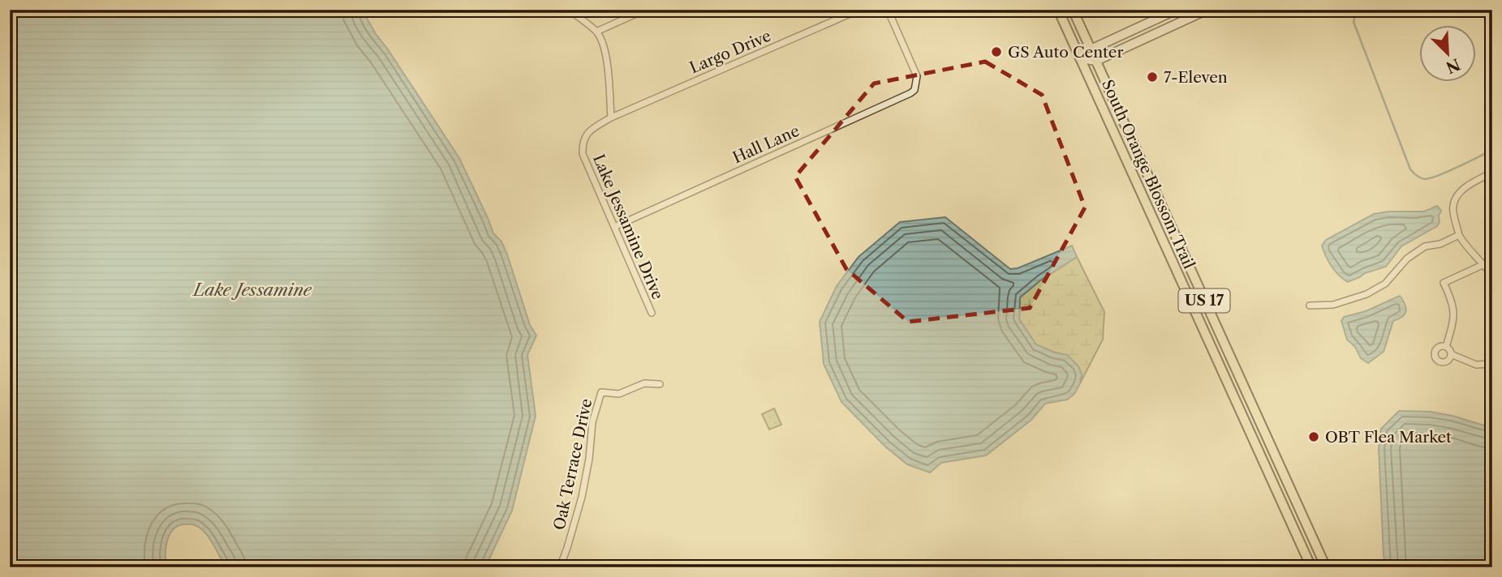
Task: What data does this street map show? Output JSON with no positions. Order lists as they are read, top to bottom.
{
  "streets": {
    "main road": ["South Orange Blossom Trail", "US 17"],
    "street": [
      "Largo Drive",
      "Hall Lane",
      "Lake Jessamine Drive",
      "Oak Terrace Drive"
    ]
  },
  "crossings": [
    ["Largo Drive", "Lake Jessamine Drive"],
    ["Hall Lane", "Lake Jessamine Drive"]
  ],
  "water": ["Lake Jessamine"],
  "places": ["GS Auto Center", "7-Eleven", "OBT Flea Market"],
  "north": "bottom right"
}
